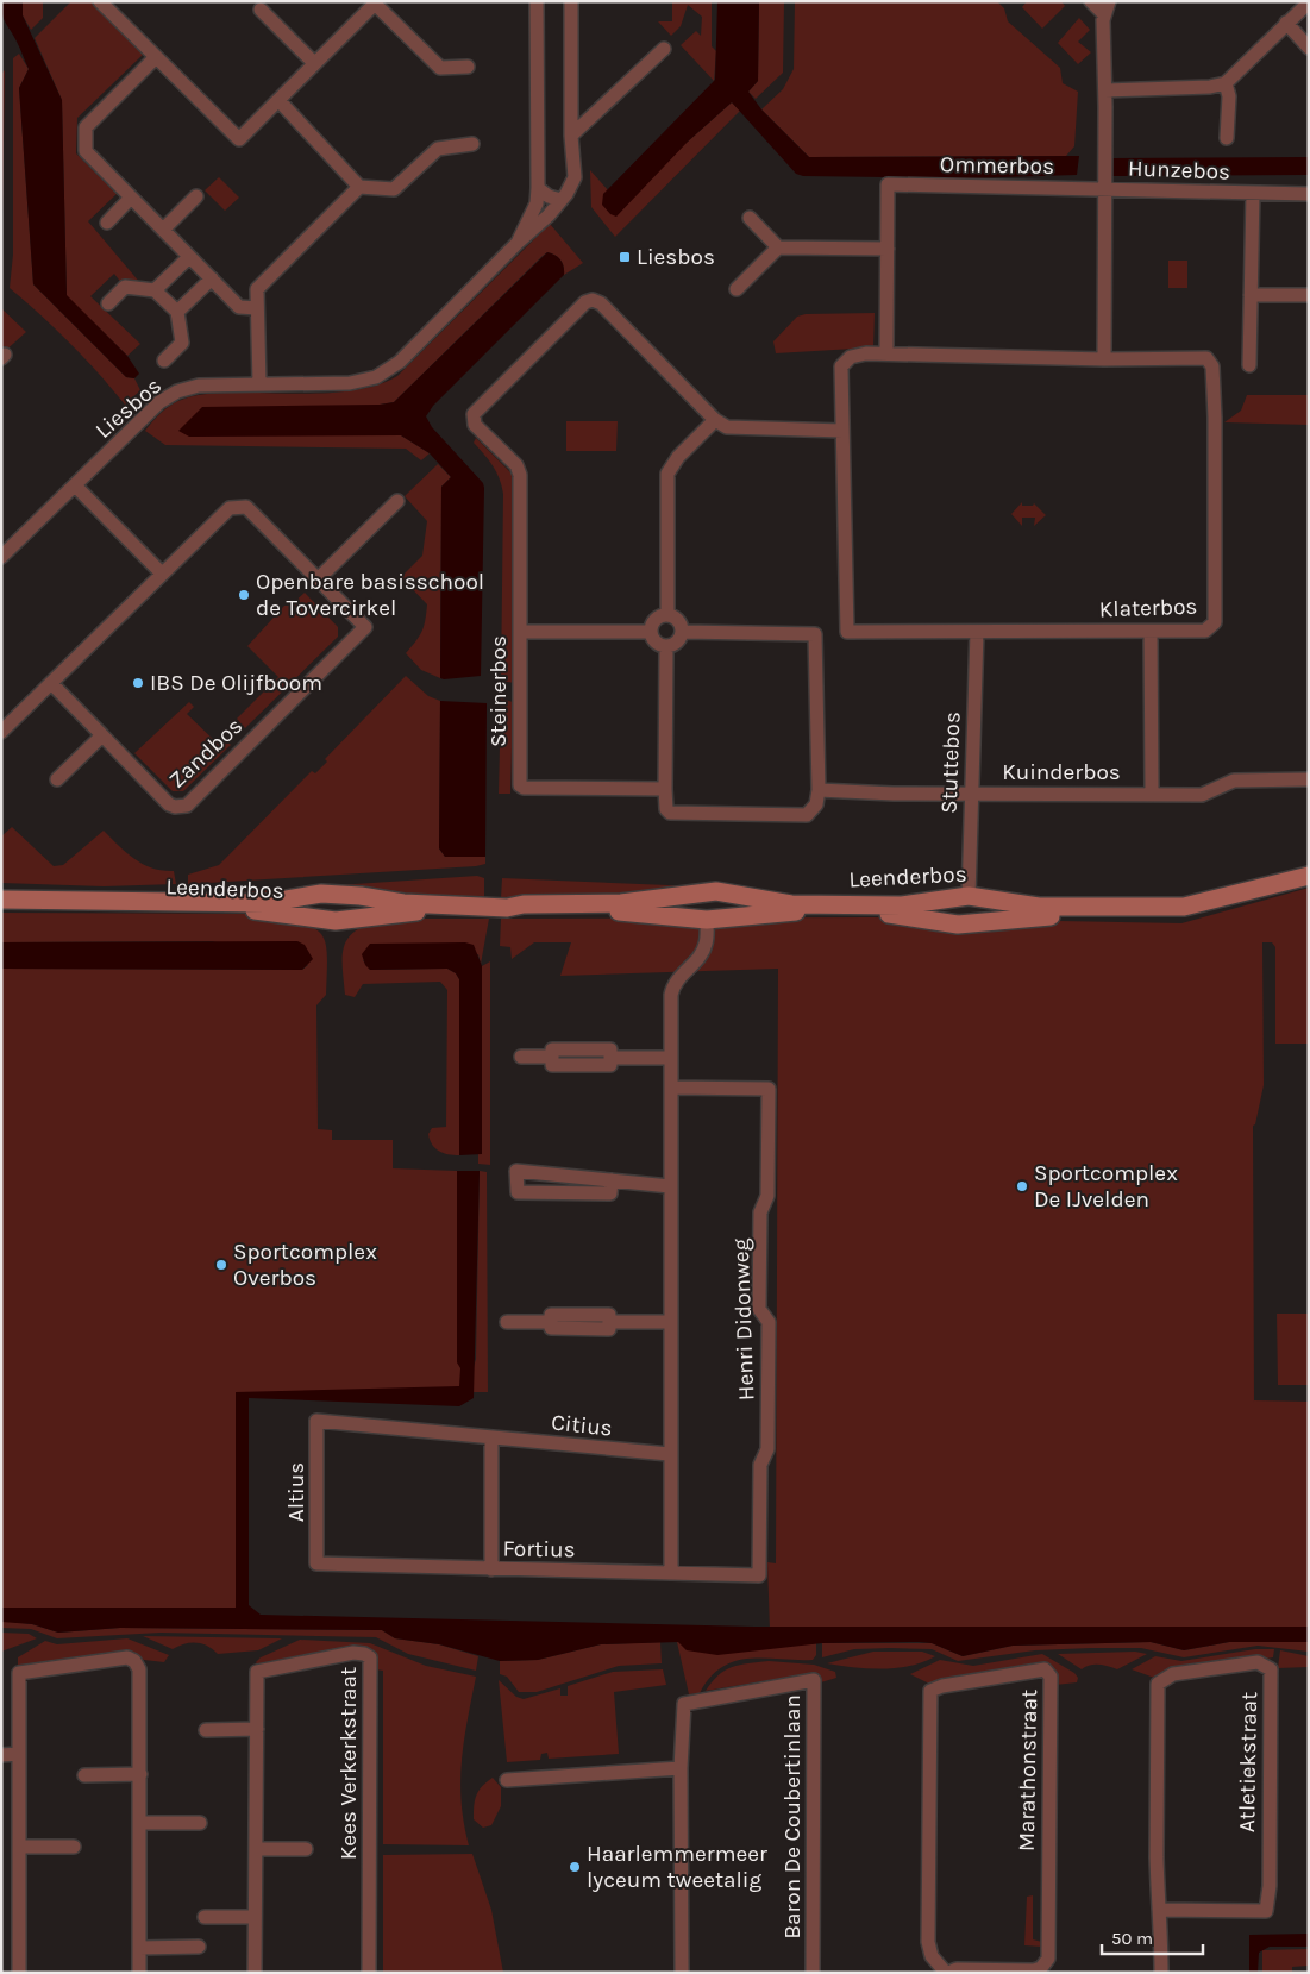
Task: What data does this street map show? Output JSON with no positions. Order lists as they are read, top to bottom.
{
  "streets": {
    "main road": ["Leenderbos"],
    "street": [
      "Ommerbos",
      "Hunzebos",
      "Liesbos",
      "Klaterbos",
      "Steinerbos",
      "Zandbos",
      "Stuttebos",
      "Kuinderbos",
      "Henri Didonweg",
      "Citius",
      "Altius",
      "Fortius",
      "Atletiekstraat",
      "Kees Verkerkstraat",
      "Marathonstraat",
      "Baron De Coubertinlaan"
    ]
  },
  "crossings": [
    ["Ommerbos", "Hunzebos"],
    ["Klaterbos", "Steinerbos"],
    ["Klaterbos", "Stuttebos"],
    ["Klaterbos", "Kuinderbos"],
    ["Stuttebos", "Kuinderbos"],
    ["Stuttebos", "Leenderbos"],
    ["Henri Didonweg", "Fortius"],
    ["Citius", "Altius"],
    ["Altius", "Fortius"]
  ],
  "places": {
    "transit": ["Liesbos"],
    "other": [
      "Openbare basisschool de Tovercirkel",
      "IBS De Olijfboom",
      "Sportcomplex De IJvelden",
      "Sportcomplex Overbos",
      "Haarlemmermeer lyceum tweetalig"
    ]
  },
  "scale_bar": "50 m"
}
